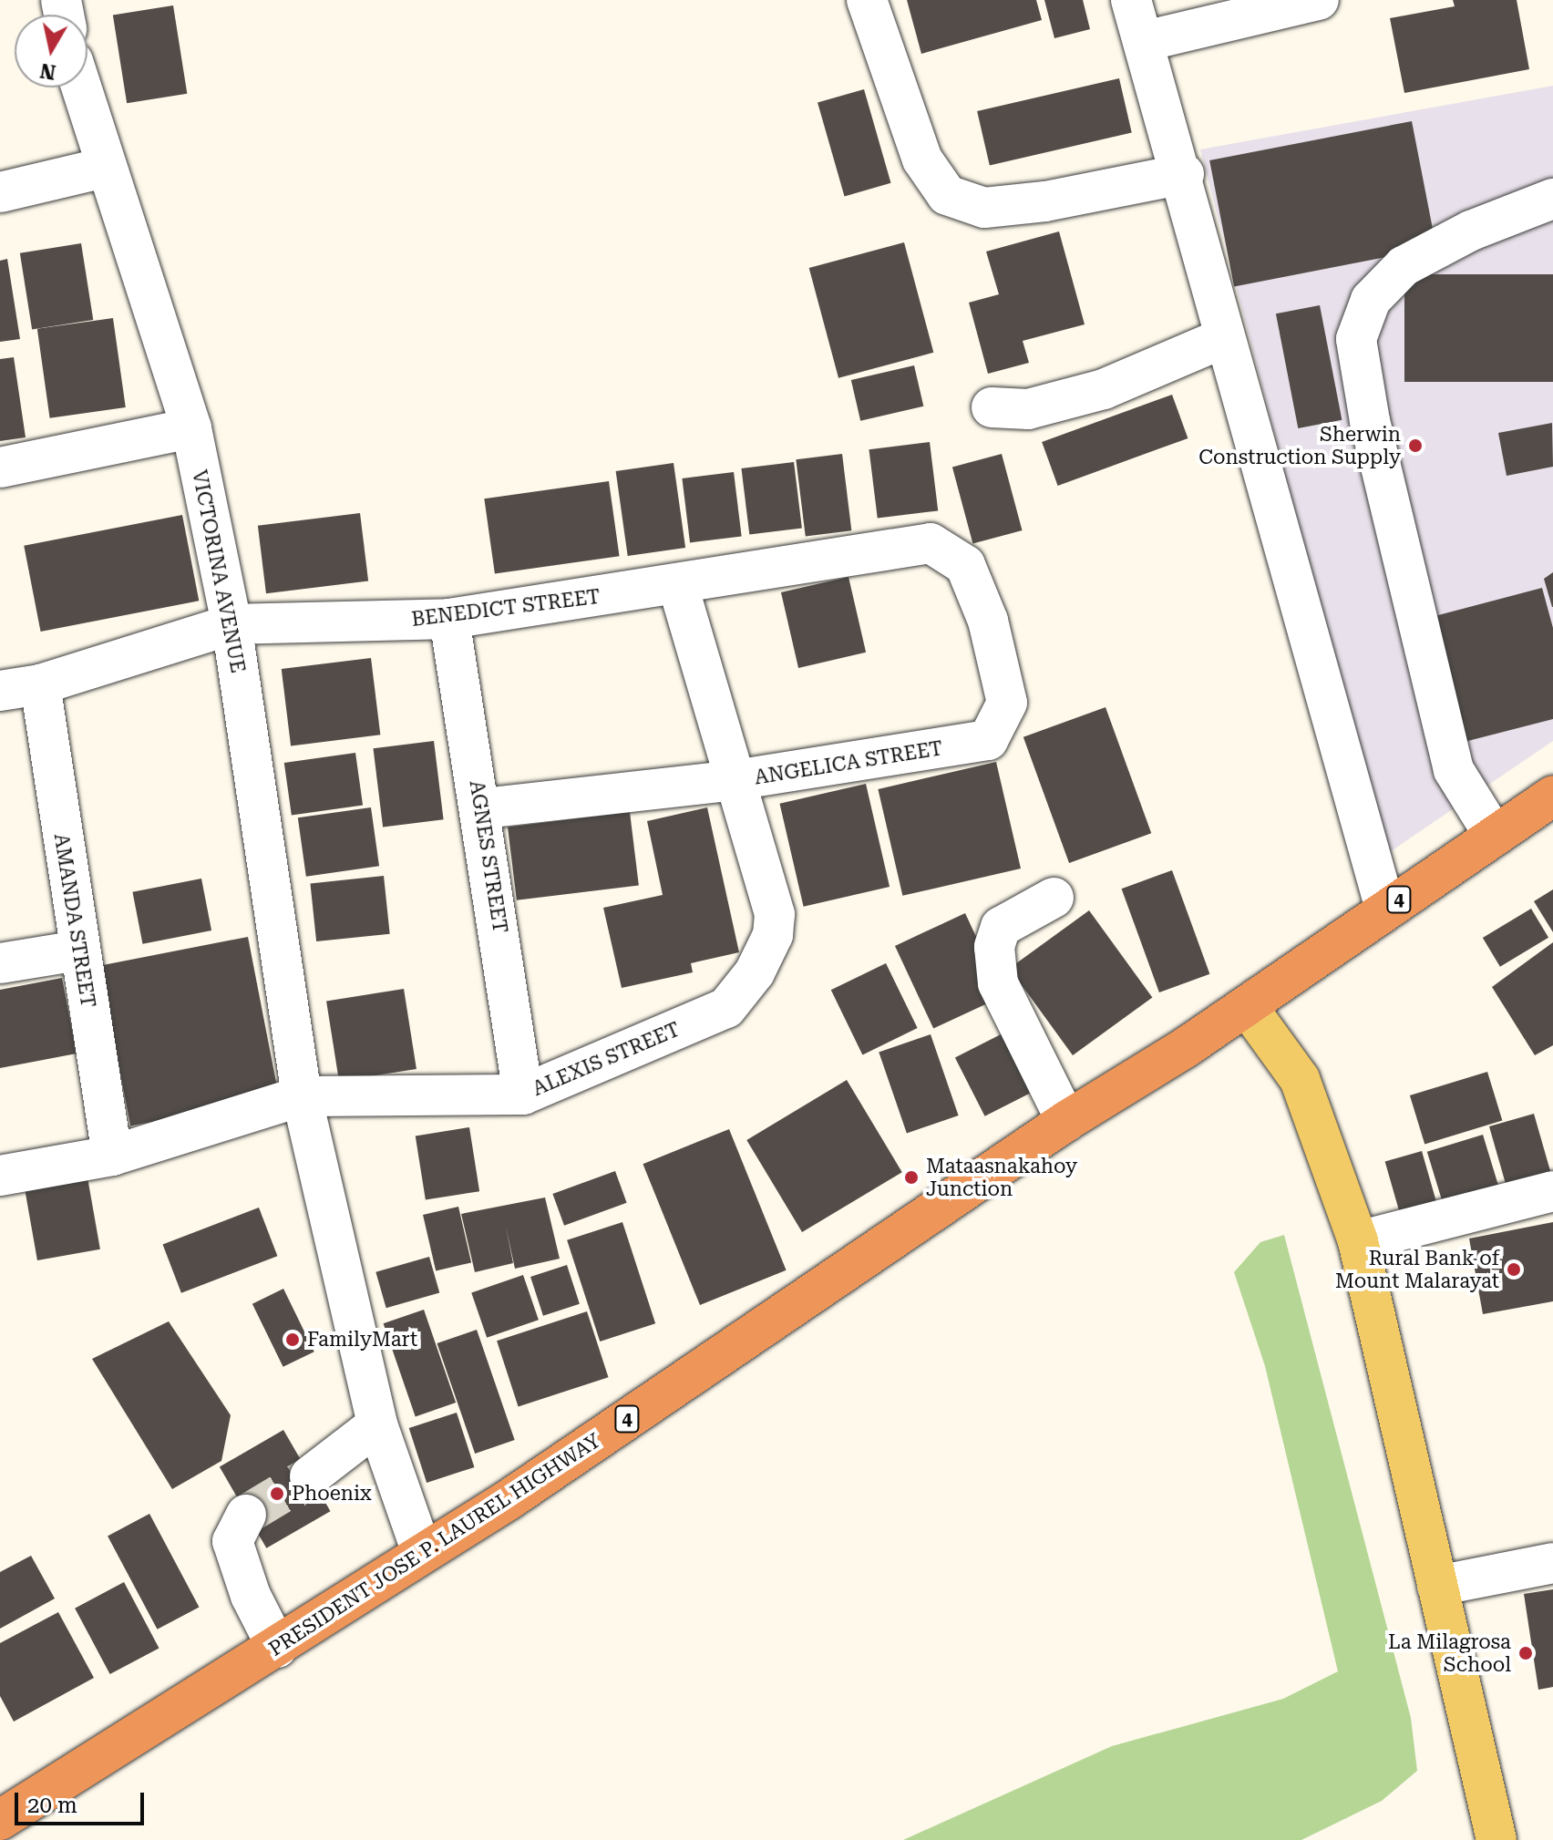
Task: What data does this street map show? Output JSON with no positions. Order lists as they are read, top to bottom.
{
  "streets": {
    "highway": ["4", "PRESIDENT JOSE P. LAUREL HIGHWAY"],
    "street": [
      "VICTORINA AVENUE",
      "BENEDICT STREET",
      "ANGELICA STREET",
      "AGNES STREET",
      "AMANDA STREET",
      "ALEXIS STREET"
    ]
  },
  "crossings": [
    ["VICTORINA AVENUE", "BENEDICT STREET"],
    ["VICTORINA AVENUE", "ALEXIS STREET"],
    ["VICTORINA AVENUE", "PRESIDENT JOSE P. LAUREL HIGHWAY"],
    ["BENEDICT STREET", "ANGELICA STREET"],
    ["BENEDICT STREET", "AGNES STREET"],
    ["BENEDICT STREET", "AMANDA STREET"],
    ["BENEDICT STREET", "ALEXIS STREET"],
    ["ANGELICA STREET", "AGNES STREET"],
    ["ANGELICA STREET", "ALEXIS STREET"],
    ["AGNES STREET", "ALEXIS STREET"],
    ["AMANDA STREET", "ALEXIS STREET"]
  ],
  "places": [
    "Sherwin Construction Supply",
    "Mataasnakahoy Junction",
    "Rural Bank of Mount Malarayat",
    "FamilyMart",
    "Phoenix",
    "La Milagrosa School"
  ],
  "scale_bar": "20 m",
  "north": "bottom"
}
